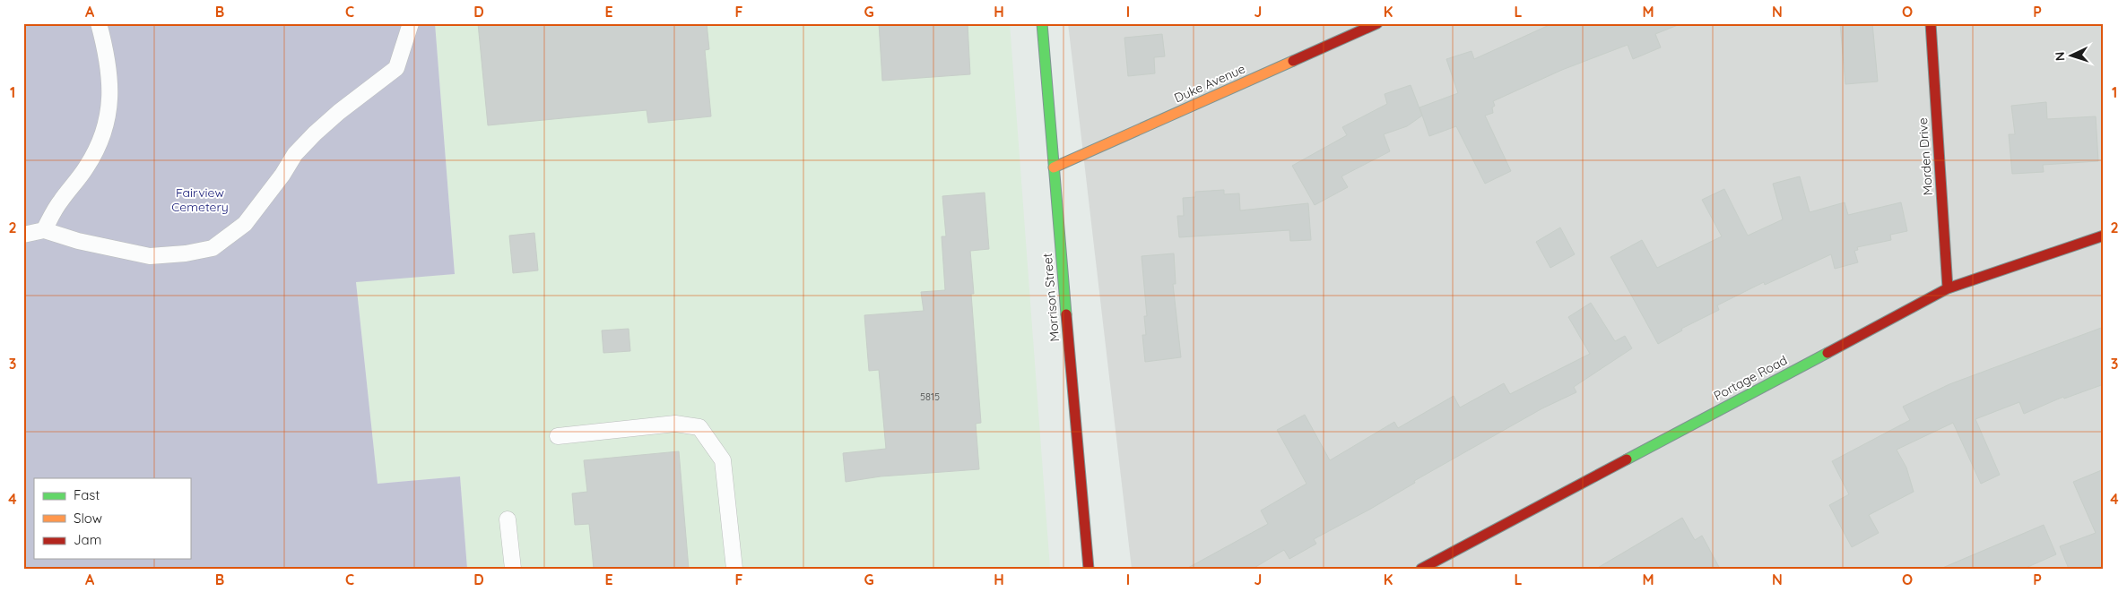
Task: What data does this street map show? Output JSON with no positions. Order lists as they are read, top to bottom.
{
  "streets": {
    "street": [
      "Duke Avenue",
      "Morden Drive",
      "Morrison Street",
      "Portage Road"
    ]
  },
  "crossings": [
    ["Duke Avenue", "Morrison Street"],
    ["Morden Drive", "Portage Road"]
  ],
  "parks": ["Fairview Cemetery"],
  "house_numbers": ["5815"],
  "legend": ["Fast", "Slow", "Jam"],
  "north": "left",
  "grid": {
    "columns": [
      "A",
      "B",
      "C",
      "D",
      "E",
      "F",
      "G",
      "H",
      "I",
      "J",
      "K",
      "L",
      "M",
      "N",
      "O",
      "P"
    ],
    "rows": [
      "1",
      "2",
      "3",
      "4"
    ]
  }
}
